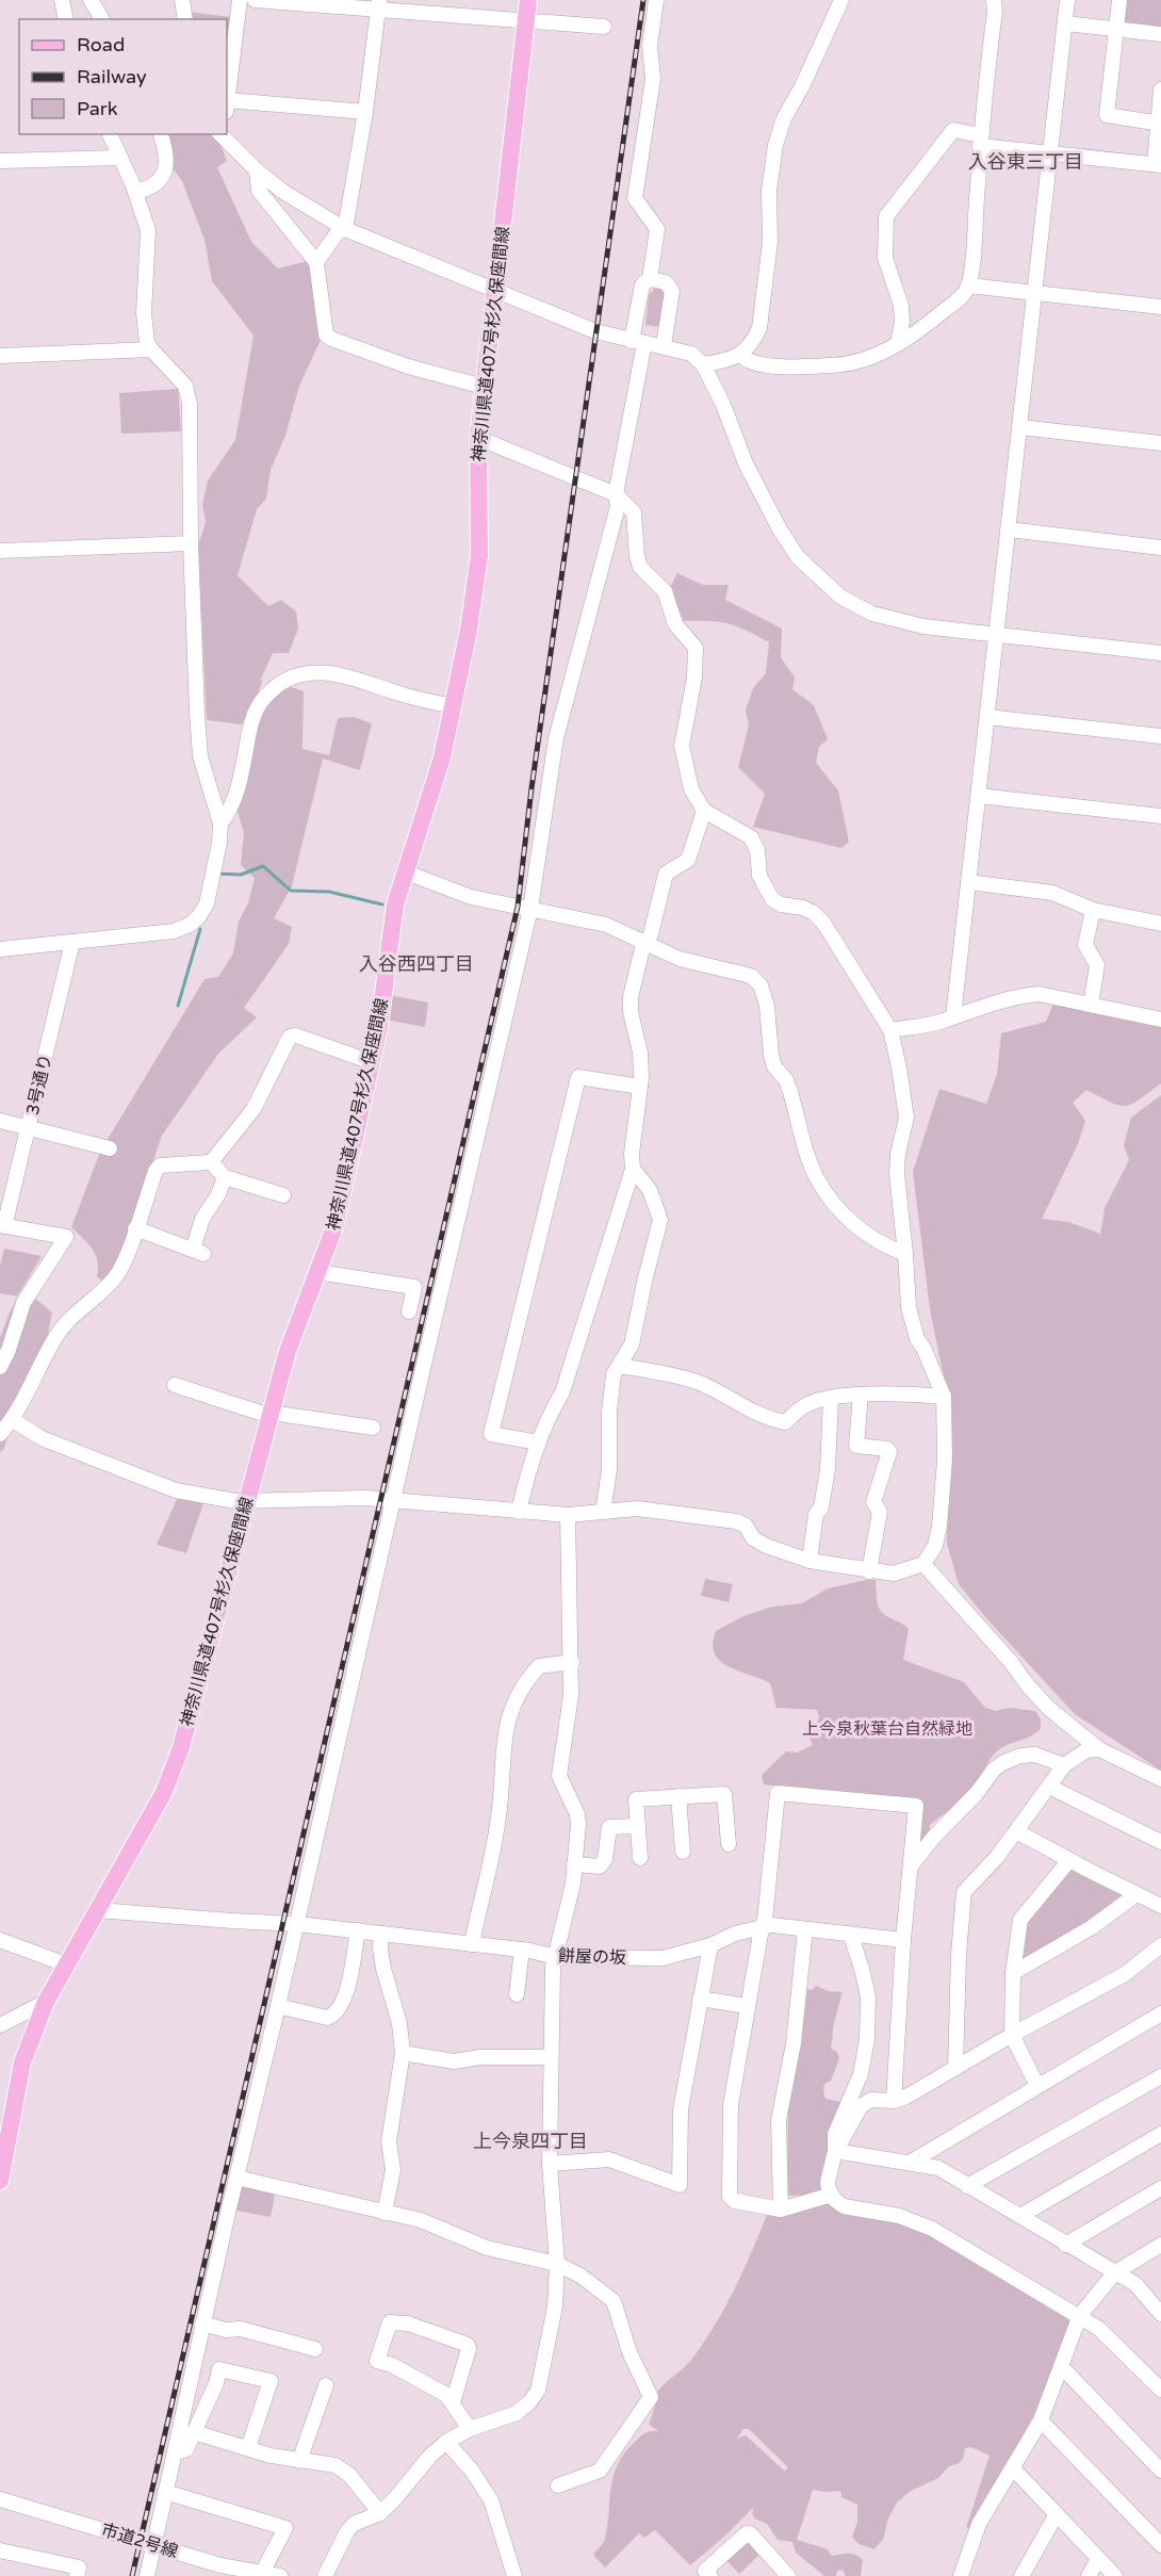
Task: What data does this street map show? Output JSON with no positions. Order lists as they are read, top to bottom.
{
  "streets": {
    "main road": ["神奈川県道407号杉久保座間線"],
    "street": ["3号通り", "餅屋の坂", "市道2号線"]
  },
  "crossings": [
    ["神奈川県道407号杉久保座間線", "餅屋の坂"]
  ],
  "districts": ["入谷東三丁目", "入谷西四丁目", "上今泉四丁目"],
  "parks": ["上今泉秋葉台自然緑地"],
  "legend": ["Road", "Railway", "Park"]
}
